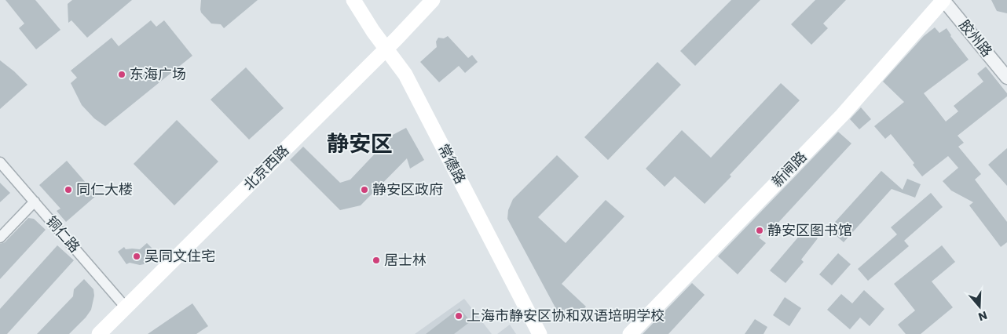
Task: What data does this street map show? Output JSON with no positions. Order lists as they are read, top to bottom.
{
  "streets": {
    "main road": ["常德路", "北京西路", "新闸路"],
    "street": ["胶州路", "铜仁路"]
  },
  "crossings": [
    ["胶州路", "新闸路"],
    ["常德路", "北京西路"],
    ["北京西路", "铜仁路"]
  ],
  "districts": ["静安区"],
  "places": [
    "东海广场",
    "同仁大楼",
    "静安区政府",
    "静安区图书馆",
    "吴同文住宅",
    "居士林",
    "上海市静安区协和双语培明学校"
  ],
  "north": "bottom"
}
